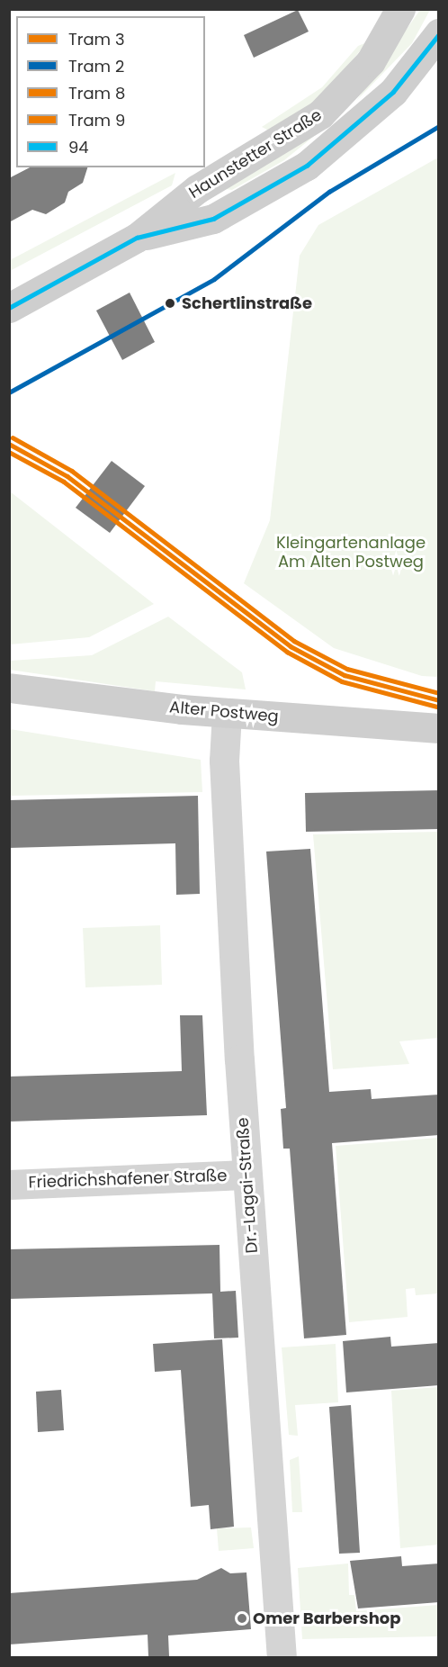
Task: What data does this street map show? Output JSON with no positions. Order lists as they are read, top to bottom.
{
  "streets": {
    "main road": ["Haunstetter Straße", "Alter Postweg"],
    "street": ["Friedrichshafener Straße", "Dr.-Lagai-Straße"]
  },
  "crossings": [
    ["Alter Postweg", "Dr.-Lagai-Straße"],
    ["Friedrichshafener Straße", "Dr.-Lagai-Straße"]
  ],
  "parks": ["Kleingartenanlage Am Alten Postweg"],
  "places": ["Schertlinstraße", "Omer Barbershop"],
  "lines": [
    "transit line 94",
    "tram line 2",
    "tram line 9",
    "tram line 3",
    "tram line 8"
  ],
  "legend": [
    "Tram 3",
    "Tram 2",
    "Tram 8",
    "Tram 9",
    "94"
  ]
}
